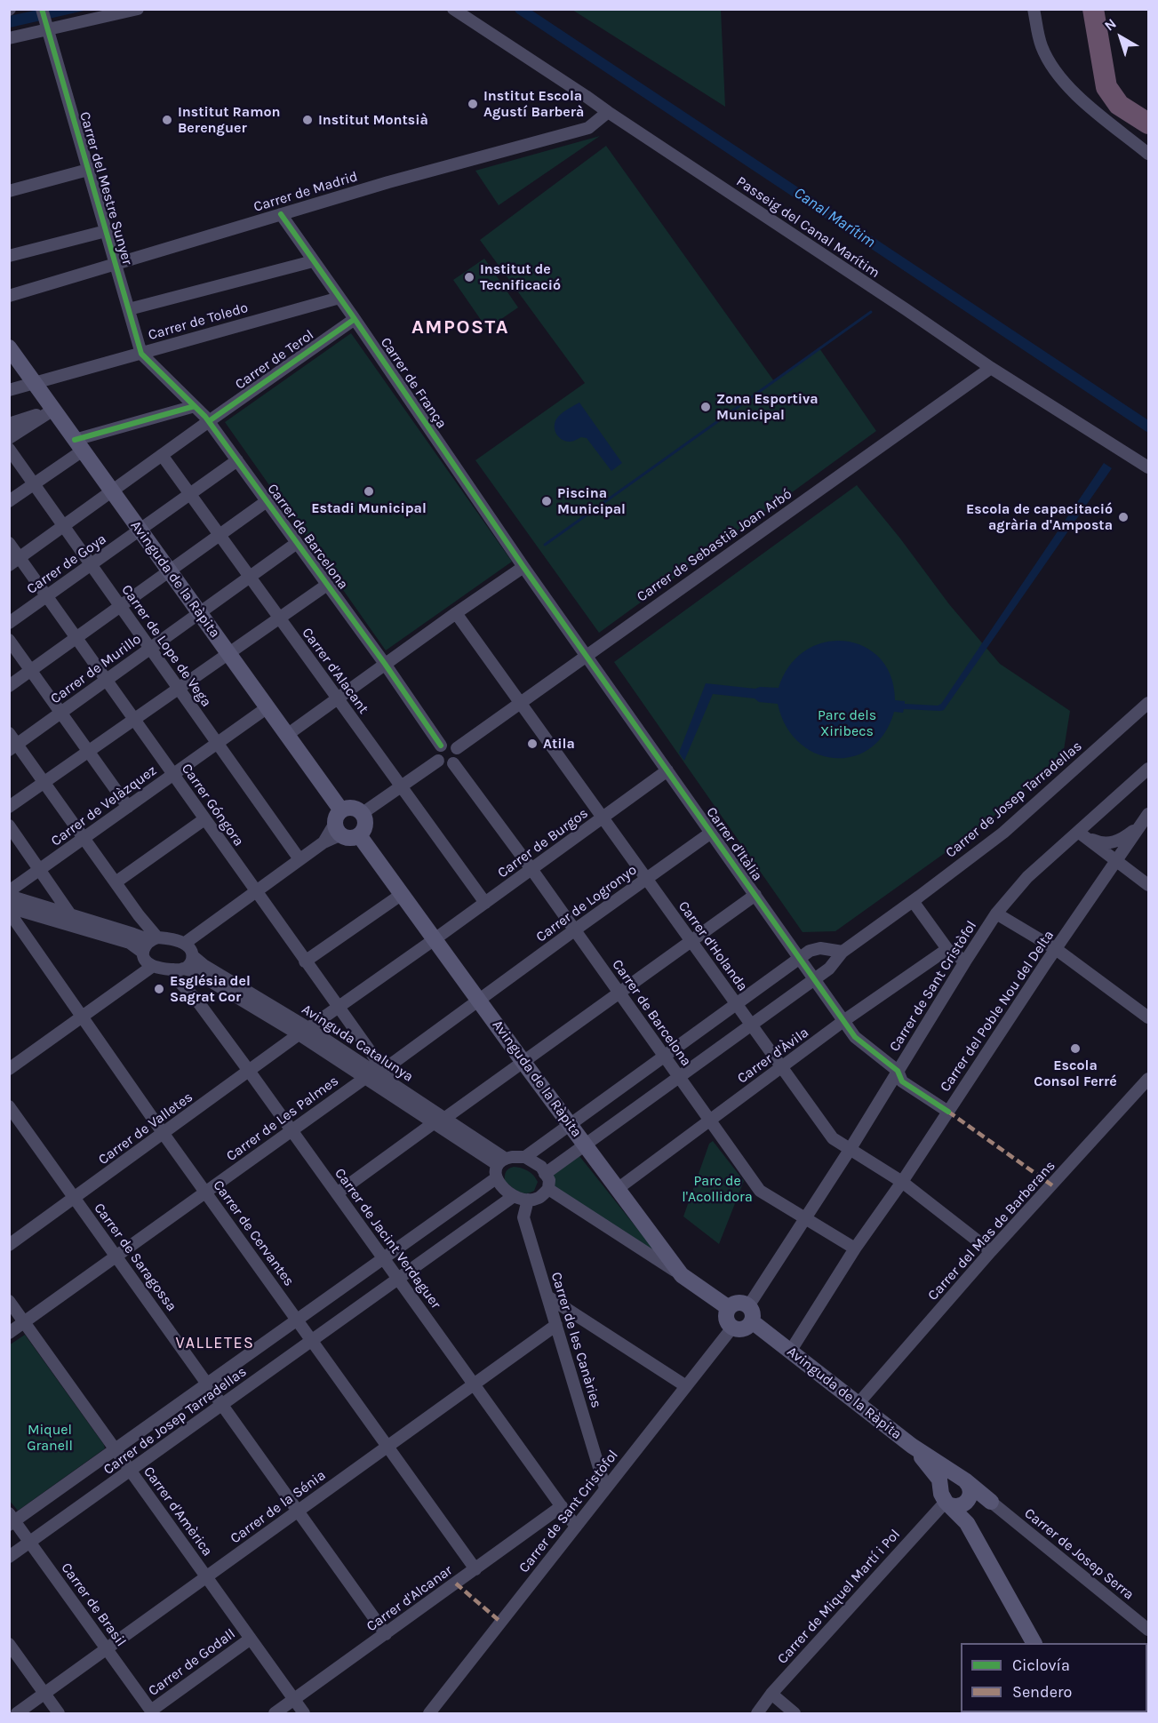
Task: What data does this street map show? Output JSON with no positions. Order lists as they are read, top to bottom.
{
  "streets": {
    "street": [
      "Carrer del Mestre Sunyer",
      "Carrer de Madrid",
      "Passeig del Canal Marítim",
      "Carrer de Toledo",
      "Carrer de Terol",
      "Carrer de França",
      "Carrer de Barcelona",
      "Carrer de Sebastià Joan Arbó",
      "Carrer de Goya",
      "Avinguda de la Ràpita",
      "Carrer de Lope de Vega",
      "Carrer de Murillo",
      "Carrer d'Alacant",
      "Carrer de Josep Tarradellas",
      "Carrer Góngora",
      "Carrer de Velàzquez",
      "Carrer de Burgos",
      "Carrer d'Itàlia",
      "Carrer de Logronyo",
      "Carrer d'Holanda",
      "Carrer de Sant Cristòfol",
      "Carrer del Poble Nou del Delta",
      "Avinguda Catalunya",
      "Carrer d'Àvila",
      "Carrer de Les Palmes",
      "Carrer de Valletes",
      "Carrer del Mas de Barberans",
      "Carrer de Cervantes",
      "Carrer de Jacint Verdaguer",
      "Carrer de Saragossa",
      "Carrer de les Canàries",
      "Carrer de la Sénia",
      "Carrer d'Amèrica",
      "Carrer de Josep Serra",
      "Carrer de Miquel Martí i Pol",
      "Carrer d'Alcanar",
      "Carrer de Brasil",
      "Carrer de Godall"
    ]
  },
  "crossings": [
    ["Carrer del Mestre Sunyer", "Carrer de Madrid"],
    ["Carrer del Mestre Sunyer", "Carrer de Toledo"],
    ["Carrer del Mestre Sunyer", "Carrer de Barcelona"],
    ["Carrer de Madrid", "Passeig del Canal Marítim"],
    ["Carrer de Madrid", "Carrer de França"],
    ["Passeig del Canal Marítim", "Carrer de Sebastià Joan Arbó"],
    ["Carrer de Toledo", "Carrer de França"],
    ["Carrer de Toledo", "Carrer de Barcelona"],
    ["Carrer de Toledo", "Avinguda de la Ràpita"],
    ["Carrer de Terol", "Carrer de França"],
    ["Carrer de Terol", "Carrer de Barcelona"],
    ["Carrer de Terol", "Avinguda de la Ràpita"],
    ["Carrer de Terol", "Carrer de Lope de Vega"],
    ["Carrer de Terol", "Carrer d'Alacant"],
    ["Carrer de Terol", "Carrer Góngora"],
    ["Carrer de França", "Carrer d'Itàlia"],
    ["Carrer de Barcelona", "Carrer de Sebastià Joan Arbó"],
    ["Carrer de Barcelona", "Carrer de Goya"],
    ["Carrer de Barcelona", "Carrer de Murillo"],
    ["Carrer de Barcelona", "Carrer de Josep Tarradellas"],
    ["Carrer de Barcelona", "Carrer de Burgos"],
    ["Carrer de Barcelona", "Carrer de Logronyo"],
    ["Carrer de Barcelona", "Carrer de Sant Cristòfol"],
    ["Carrer de Barcelona", "Carrer del Poble Nou del Delta"],
    ["Carrer de Barcelona", "Carrer d'Àvila"],
    ["Carrer de Sebastià Joan Arbó", "Carrer d'Itàlia"],
    ["Carrer de Sebastià Joan Arbó", "Carrer d'Holanda"],
    ["Carrer de Goya", "Avinguda de la Ràpita"],
    ["Carrer de Goya", "Carrer de Lope de Vega"],
    ["Carrer de Goya", "Carrer d'Alacant"],
    ["Carrer de Goya", "Carrer Góngora"],
    ["Avinguda de la Ràpita", "Carrer de Murillo"],
    ["Avinguda de la Ràpita", "Carrer de Josep Tarradellas"],
    ["Avinguda de la Ràpita", "Carrer de Velàzquez"],
    ["Avinguda de la Ràpita", "Carrer de Burgos"],
    ["Avinguda de la Ràpita", "Carrer de Logronyo"],
    ["Avinguda de la Ràpita", "Carrer de Sant Cristòfol"],
    ["Avinguda de la Ràpita", "Carrer del Poble Nou del Delta"],
    ["Avinguda de la Ràpita", "Carrer d'Àvila"],
    ["Avinguda de la Ràpita", "Carrer de Valletes"],
    ["Avinguda de la Ràpita", "Carrer del Mas de Barberans"],
    ["Carrer de Lope de Vega", "Carrer de Murillo"],
    ["Carrer de Lope de Vega", "Carrer de Velàzquez"],
    ["Carrer de Murillo", "Carrer d'Alacant"],
    ["Carrer de Murillo", "Carrer Góngora"],
    ["Carrer d'Alacant", "Carrer de Burgos"],
    ["Carrer de Josep Tarradellas", "Carrer d'Itàlia"],
    ["Carrer de Josep Tarradellas", "Carrer d'Holanda"],
    ["Carrer de Josep Tarradellas", "Carrer de Cervantes"],
    ["Carrer de Josep Tarradellas", "Carrer de Jacint Verdaguer"],
    ["Carrer de Josep Tarradellas", "Carrer de Saragossa"],
    ["Carrer de Josep Tarradellas", "Carrer de les Canàries"],
    ["Carrer de Josep Tarradellas", "Carrer d'Amèrica"],
    ["Carrer de Josep Tarradellas", "Carrer de Brasil"],
    ["Carrer Góngora", "Carrer de Velàzquez"],
    ["Carrer Góngora", "Avinguda Catalunya"],
    ["Carrer Góngora", "Carrer de Valletes"],
    ["Carrer de Burgos", "Carrer d'Itàlia"],
    ["Carrer de Burgos", "Carrer d'Holanda"],
    ["Carrer de Burgos", "Carrer de Valletes"],
    ["Carrer d'Itàlia", "Carrer de Logronyo"],
    ["Carrer d'Itàlia", "Carrer de Sant Cristòfol"],
    ["Carrer d'Itàlia", "Carrer del Poble Nou del Delta"],
    ["Carrer d'Itàlia", "Carrer d'Àvila"],
    ["Carrer de Logronyo", "Carrer d'Holanda"],
    ["Carrer d'Holanda", "Carrer de Sant Cristòfol"],
    ["Carrer d'Holanda", "Carrer del Poble Nou del Delta"],
    ["Carrer d'Holanda", "Carrer d'Àvila"],
    ["Carrer d'Holanda", "Carrer del Mas de Barberans"],
    ["Carrer de Sant Cristòfol", "Carrer del Poble Nou del Delta"],
    ["Carrer de Sant Cristòfol", "Carrer de Jacint Verdaguer"],
    ["Carrer de Sant Cristòfol", "Carrer de les Canàries"],
    ["Avinguda Catalunya", "Carrer de Valletes"],
    ["Carrer de Les Palmes", "Carrer de Cervantes"],
    ["Carrer de Les Palmes", "Carrer de Jacint Verdaguer"],
    ["Carrer de Les Palmes", "Carrer de Saragossa"],
    ["Carrer de Les Palmes", "Carrer d'Amèrica"],
    ["Carrer de Valletes", "Carrer de Cervantes"],
    ["Carrer de Valletes", "Carrer de Jacint Verdaguer"],
    ["Carrer de Valletes", "Carrer de Saragossa"],
    ["Carrer de Cervantes", "Carrer de la Sénia"],
    ["Carrer de Cervantes", "Carrer d'Alcanar"],
    ["Carrer de Jacint Verdaguer", "Carrer de la Sénia"],
    ["Carrer de Jacint Verdaguer", "Carrer d'Alcanar"],
    ["Carrer de Saragossa", "Carrer de la Sénia"],
    ["Carrer de Saragossa", "Carrer d'Alcanar"],
    ["Carrer de les Canàries", "Carrer de la Sénia"],
    ["Carrer de la Sénia", "Carrer d'Amèrica"],
    ["Carrer de la Sénia", "Carrer de Brasil"],
    ["Carrer d'Amèrica", "Carrer d'Alcanar"],
    ["Carrer d'Amèrica", "Carrer de Godall"],
    ["Carrer de Brasil", "Carrer de Godall"]
  ],
  "districts": ["AMPOSTA", "VALLETES"],
  "water": ["Canal Marítim"],
  "parks": ["Parc dels Xiribecs", "Parc de l'Acollidora", "Miquel Granell"],
  "places": [
    "Institut Escola Agustí Barberà",
    "Institut Ramon Berenguer",
    "Institut Montsià",
    "Institut de Tecnificació",
    "Zona Esportiva Municipal",
    "Estadi Municipal",
    "Piscina Municipal",
    "Escola de capacitació agrària d'Amposta",
    "Atila",
    "Església del Sagrat Cor",
    "Escola Consol Ferré"
  ],
  "legend": ["Ciclovía", "Sendero"],
  "north": "top left"
}
